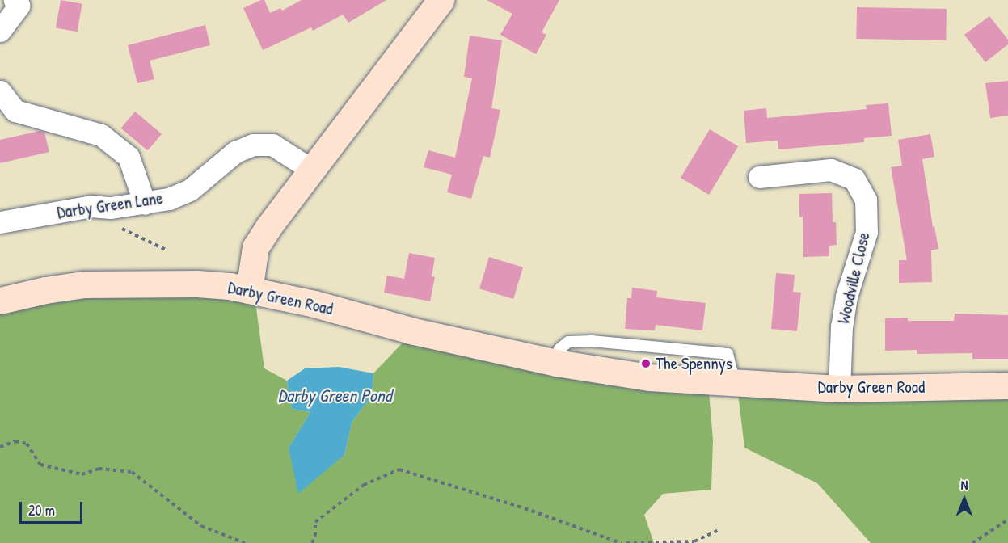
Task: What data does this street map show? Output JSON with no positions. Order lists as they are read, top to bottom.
{
  "streets": {
    "street": ["Darby Green Lane", "Woodville Close", "Darby Green Road"]
  },
  "crossings": [
    ["Woodville Close", "Darby Green Road"]
  ],
  "water": ["Darby Green Pond"],
  "places": ["The Spennys"],
  "scale_bar": "20 m",
  "north": "top"
}
